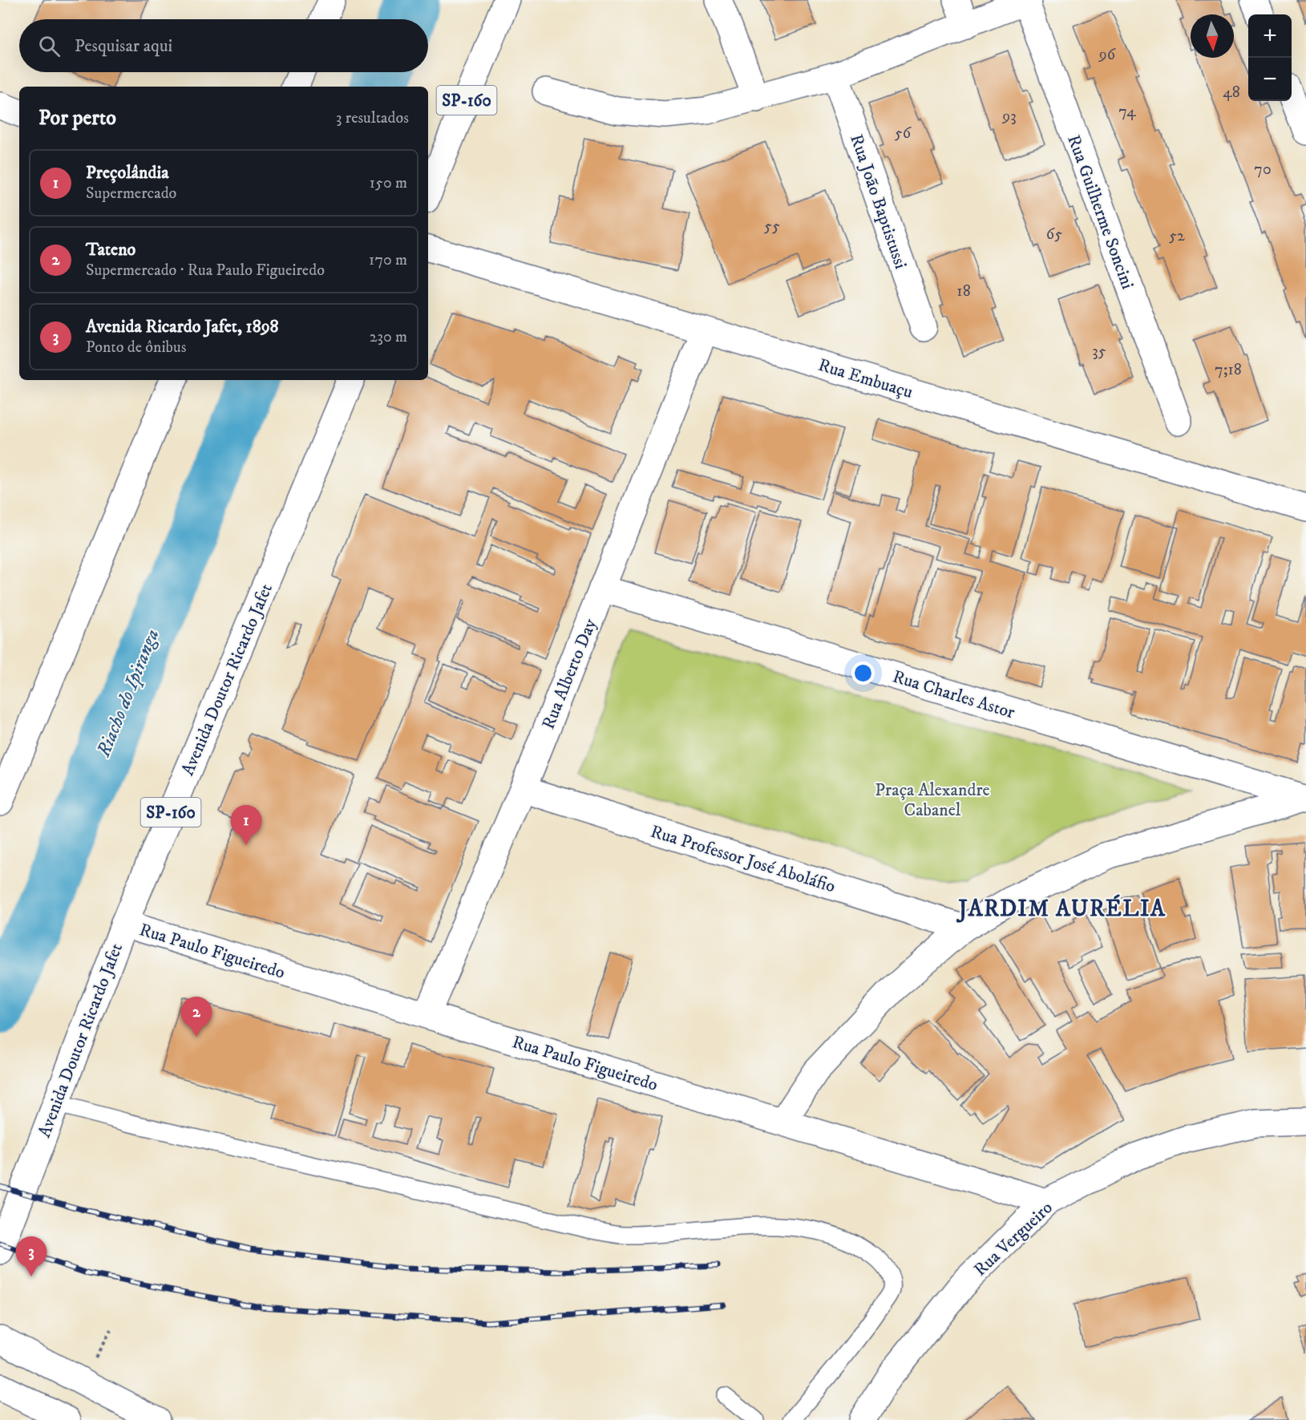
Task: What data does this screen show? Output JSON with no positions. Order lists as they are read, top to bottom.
{
  "streets": {
    "street": [
      "SP-160",
      "Rua João Baptistussi",
      "Rua Guilherme Soncini",
      "Rua Embuaçu",
      "Rua Alberto Day",
      "Avenida Doutor Ricardo Jafet",
      "Rua Charles Astor",
      "Rua Professor José Aboláfio",
      "Rua Paulo Figueiredo",
      "Rua Vergueiro"
    ]
  },
  "crossings": [
    ["Rua Embuaçu", "Rua Alberto Day"],
    ["Rua Alberto Day", "Rua Charles Astor"],
    ["Rua Alberto Day", "Rua Professor José Aboláfio"],
    ["Rua Alberto Day", "Rua Paulo Figueiredo"],
    ["Avenida Doutor Ricardo Jafet", "Rua Paulo Figueiredo"],
    ["Rua Paulo Figueiredo", "Rua Vergueiro"]
  ],
  "districts": ["JARDIM AURÉLIA"],
  "water": ["Riacho do Ipiranga"],
  "parks": ["Praça Alexandre Cabanel"],
  "house_numbers": [
    "96",
    "48",
    "74",
    "93",
    "56",
    "70",
    "55",
    "65",
    "52",
    "18",
    "35",
    "7;18"
  ],
  "north": "bottom",
  "page": {
    "map_buttons": ["+", "−"],
    "search": "Pesquisar aqui",
    "heading": ["Por perto", "3 resultados"],
    "list": [
      {
        "mark": "1",
        "name": "Preçolândia",
        "note": "Supermercado",
        "value": "150 m"
      },
      {
        "mark": "2",
        "name": "Tateno",
        "note": "Supermercado · Rua Paulo Figueiredo",
        "value": "170 m"
      },
      {
        "mark": "3",
        "name": "Avenida Ricardo Jafet, 1898",
        "note": "Ponto de ônibus",
        "value": "230 m"
      }
    ],
    "pins": ["1", "2", "3"]
  }
}
